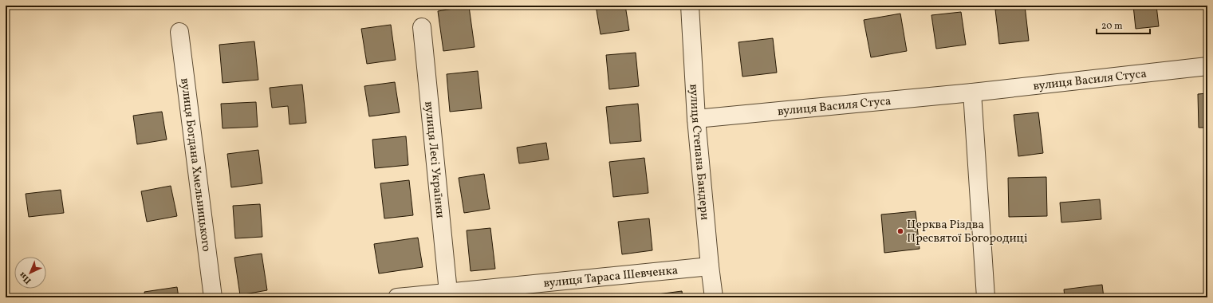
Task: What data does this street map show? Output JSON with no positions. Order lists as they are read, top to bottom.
{
  "streets": {
    "street": [
      "вулиця Василя Стуса",
      "вулиця Степана Бандери",
      "вулиця Лесі Українки",
      "вулиця Богдана Хмельницького",
      "вулиця Тараса Шевченка"
    ]
  },
  "crossings": [
    ["вулиця Василя Стуса", "вулиця Степана Бандери"],
    ["вулиця Степана Бандери", "вулиця Тараса Шевченка"],
    ["вулиця Лесі Українки", "вулиця Тараса Шевченка"]
  ],
  "places": ["Церква Різдва Пресвятої Богородиці"],
  "scale_bar": "20 m",
  "north": "bottom left"
}
